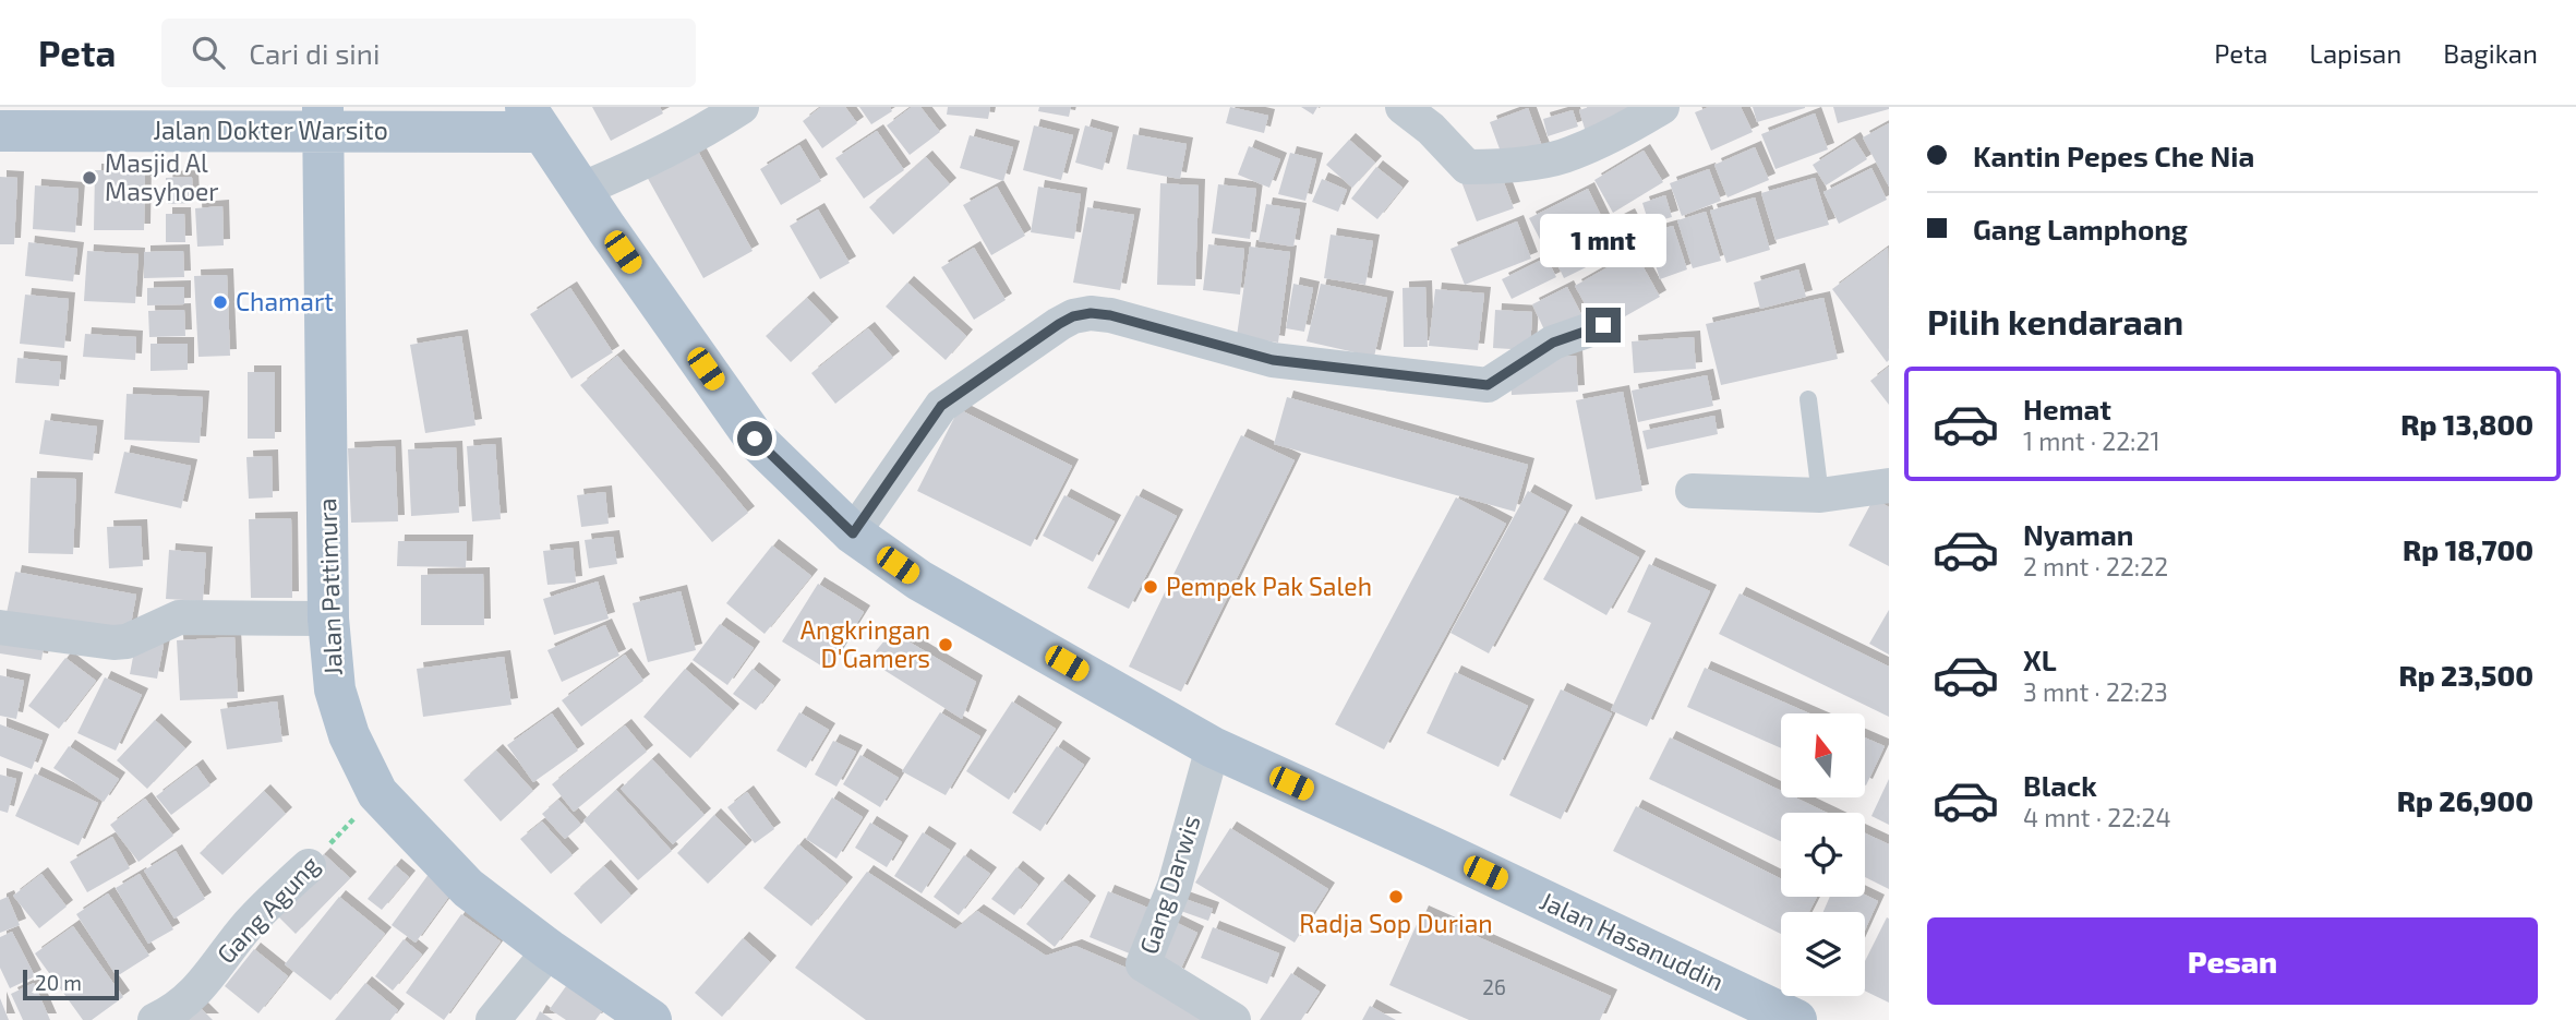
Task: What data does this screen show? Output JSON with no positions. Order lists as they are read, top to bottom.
{
  "streets": {
    "main road": ["Jalan Dokter Warsito", "Jalan Pattimura", "Jalan Hasanuddin"],
    "street": ["Gang Darwis", "Gang Agung"]
  },
  "crossings": [
    ["Jalan Dokter Warsito", "Jalan Pattimura"],
    ["Jalan Dokter Warsito", "Jalan Hasanuddin"],
    ["Jalan Pattimura", "Gang Agung"],
    ["Gang Darwis", "Jalan Hasanuddin"]
  ],
  "places": [
    "Masjid Al Masyhoer",
    "Chamart",
    "Pempek Pak Saleh",
    "Angkringan D'Gamers",
    "Radja Sop Durian"
  ],
  "house_numbers": ["26"],
  "scale_bar": "20 m",
  "north": "top",
  "page": {
    "header": "Peta",
    "search": "Cari di sini",
    "nav": ["Peta", "Lapisan", "Bagikan"],
    "banner": ["Kantin Pepes Che Nia", "Gang Lamphong"],
    "bubble": "1 mnt",
    "heading": "Pilih kendaraan",
    "list": [
      {
        "name": "Hemat",
        "note": "1 mnt · 22:21",
        "value": "Rp 13,800"
      },
      {
        "name": "Nyaman",
        "note": "2 mnt · 22:22",
        "value": "Rp 18,700"
      },
      {
        "name": "XL",
        "note": "3 mnt · 22:23",
        "value": "Rp 23,500"
      },
      {
        "name": "Black",
        "note": "4 mnt · 22:24",
        "value": "Rp 26,900"
      }
    ],
    "buttons": "Pesan",
    "scale": "20 m"
  }
}
